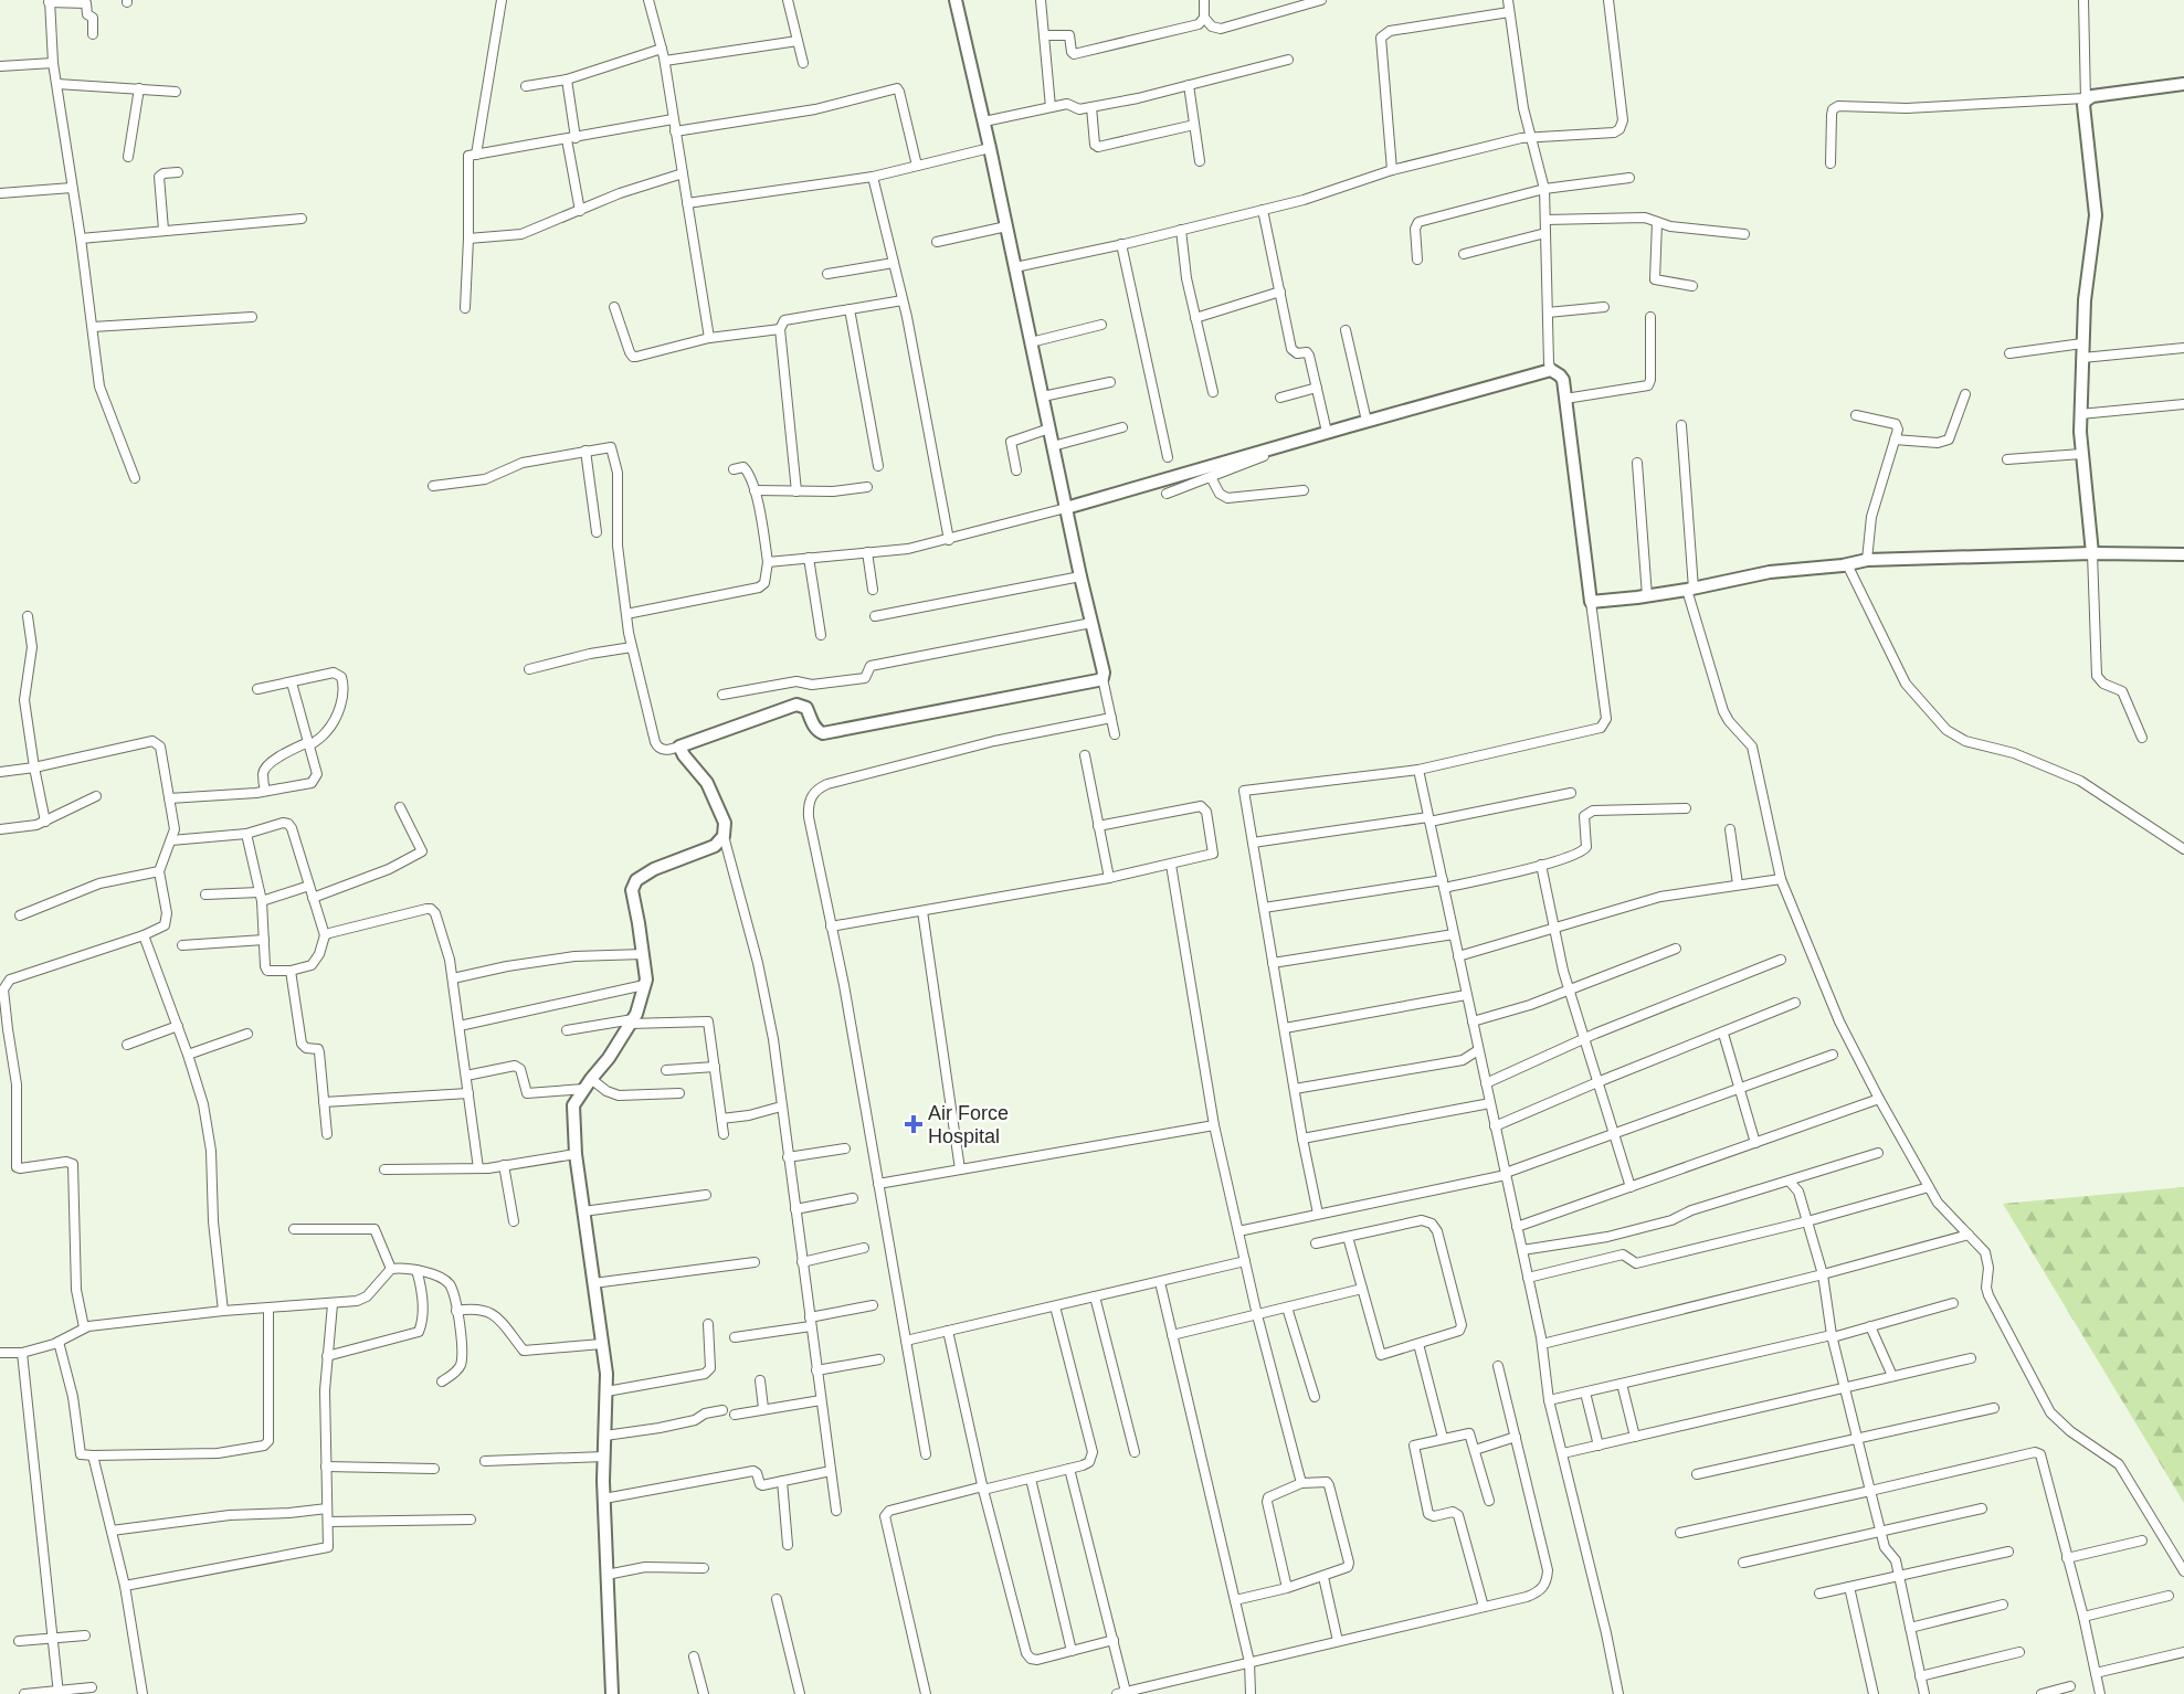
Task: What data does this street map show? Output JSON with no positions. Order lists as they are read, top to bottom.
{
  "places": {
    "health": ["Air Force Hospital"]
  }
}
